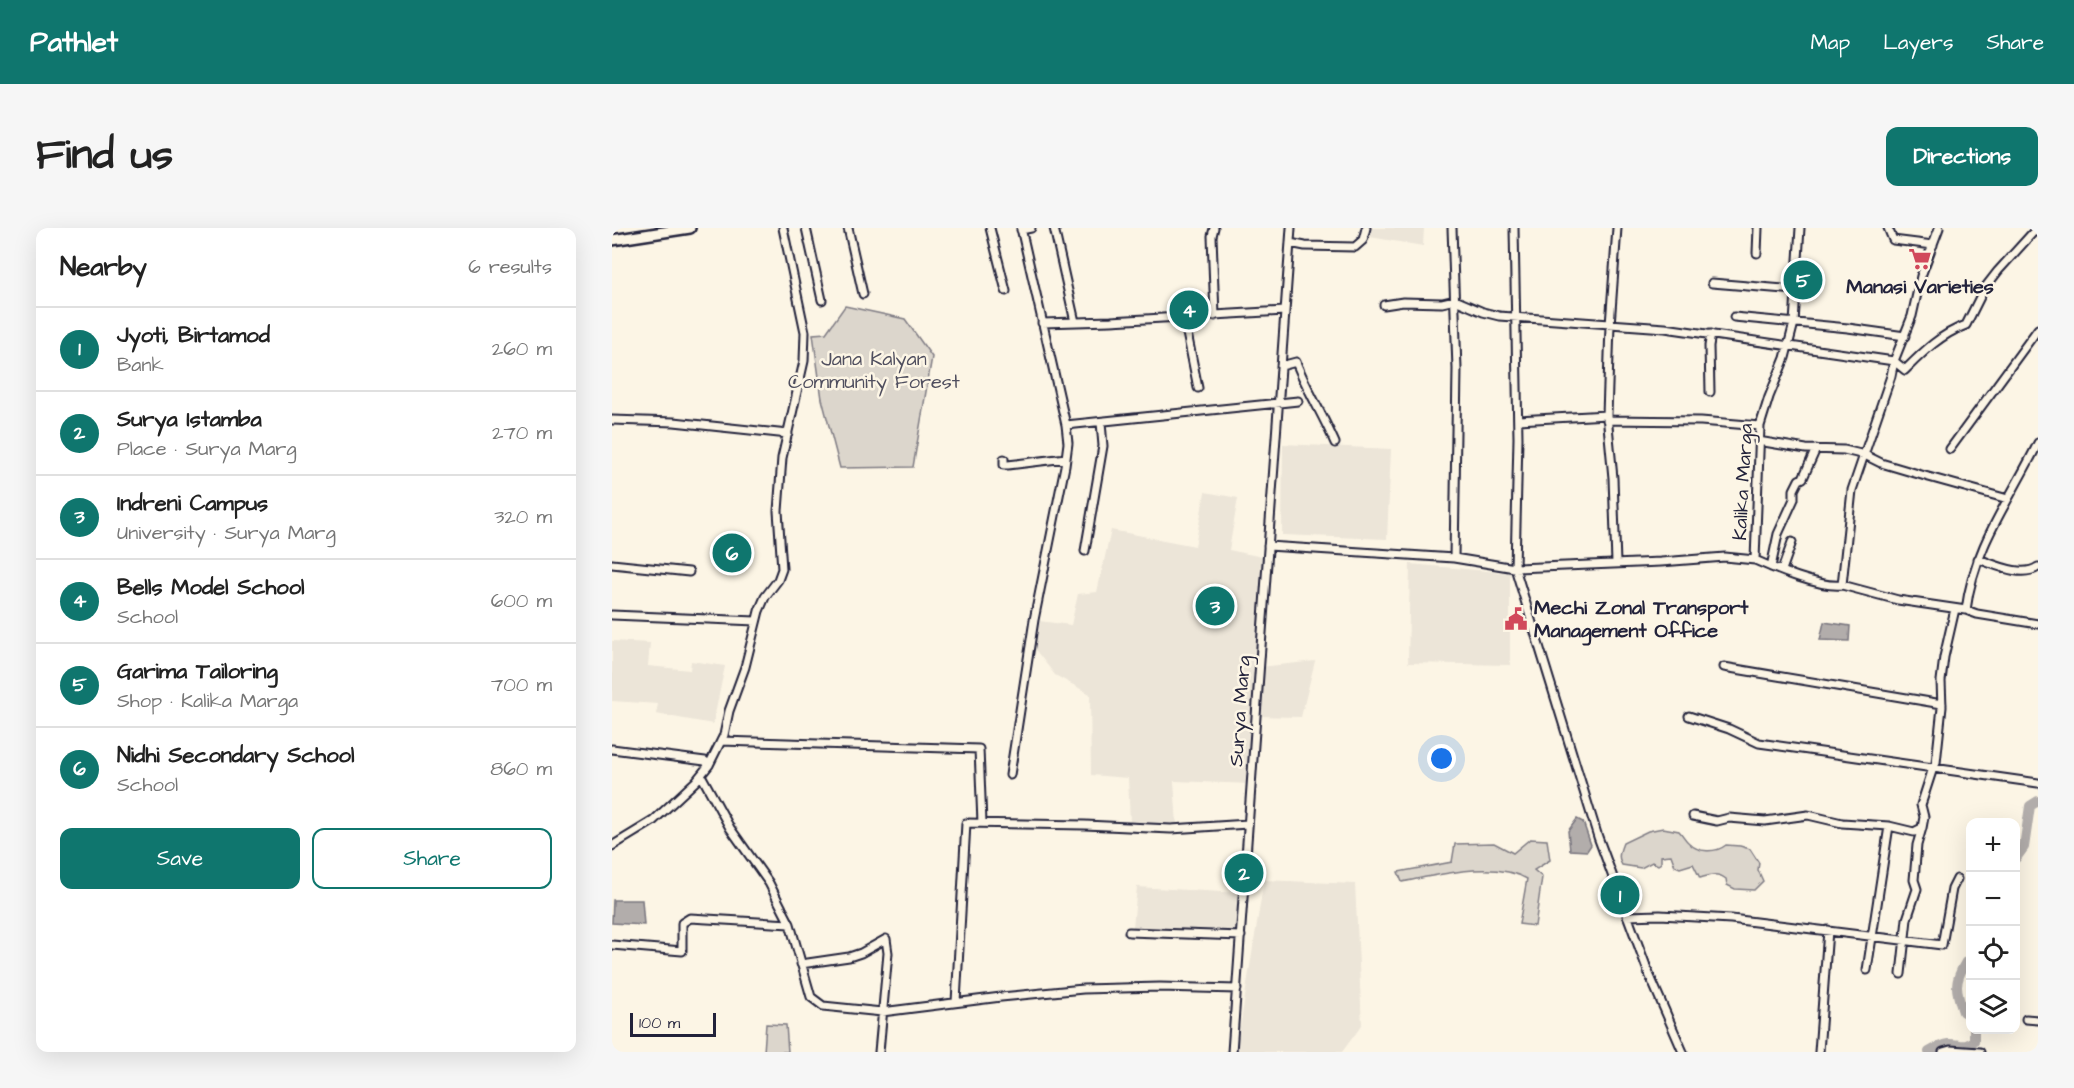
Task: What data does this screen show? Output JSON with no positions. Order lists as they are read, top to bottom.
{
  "streets": {
    "street": ["Kalika Marga", "Surya Marg"]
  },
  "parks": ["Jana Kalyan Community Forest"],
  "places": {
    "supermarket": ["Manasi Varieties"],
    "public building": ["Mechi Zonal Transport Management Office"]
  },
  "scale_bar": "100 m",
  "page": {
    "header": "Pathlet",
    "nav": ["Map", "Layers", "Share"],
    "title": "Find us",
    "buttons": [
      "Directions",
      ["Save", "Share"]
    ],
    "heading": ["Nearby", "6 results"],
    "pins": [
      "5",
      "4",
      "6",
      "3",
      "2",
      "1"
    ],
    "list": [
      {
        "mark": "1",
        "name": "Jyoti, Birtamod",
        "note": "Bank",
        "value": "260 m"
      },
      {
        "mark": "2",
        "name": "Surya Istamba",
        "note": "Place · Surya Marg",
        "value": "270 m"
      },
      {
        "mark": "3",
        "name": "Indreni Campus",
        "note": "University · Surya Marg",
        "value": "320 m"
      },
      {
        "mark": "4",
        "name": "Bells Model School",
        "note": "School",
        "value": "600 m"
      },
      {
        "mark": "5",
        "name": "Garima Tailoring",
        "note": "Shop · Kalika Marga",
        "value": "700 m"
      },
      {
        "mark": "6",
        "name": "Nidhi Secondary School",
        "note": "School",
        "value": "860 m"
      }
    ],
    "map_buttons": ["+", "−"],
    "scale": "100 m"
  }
}
